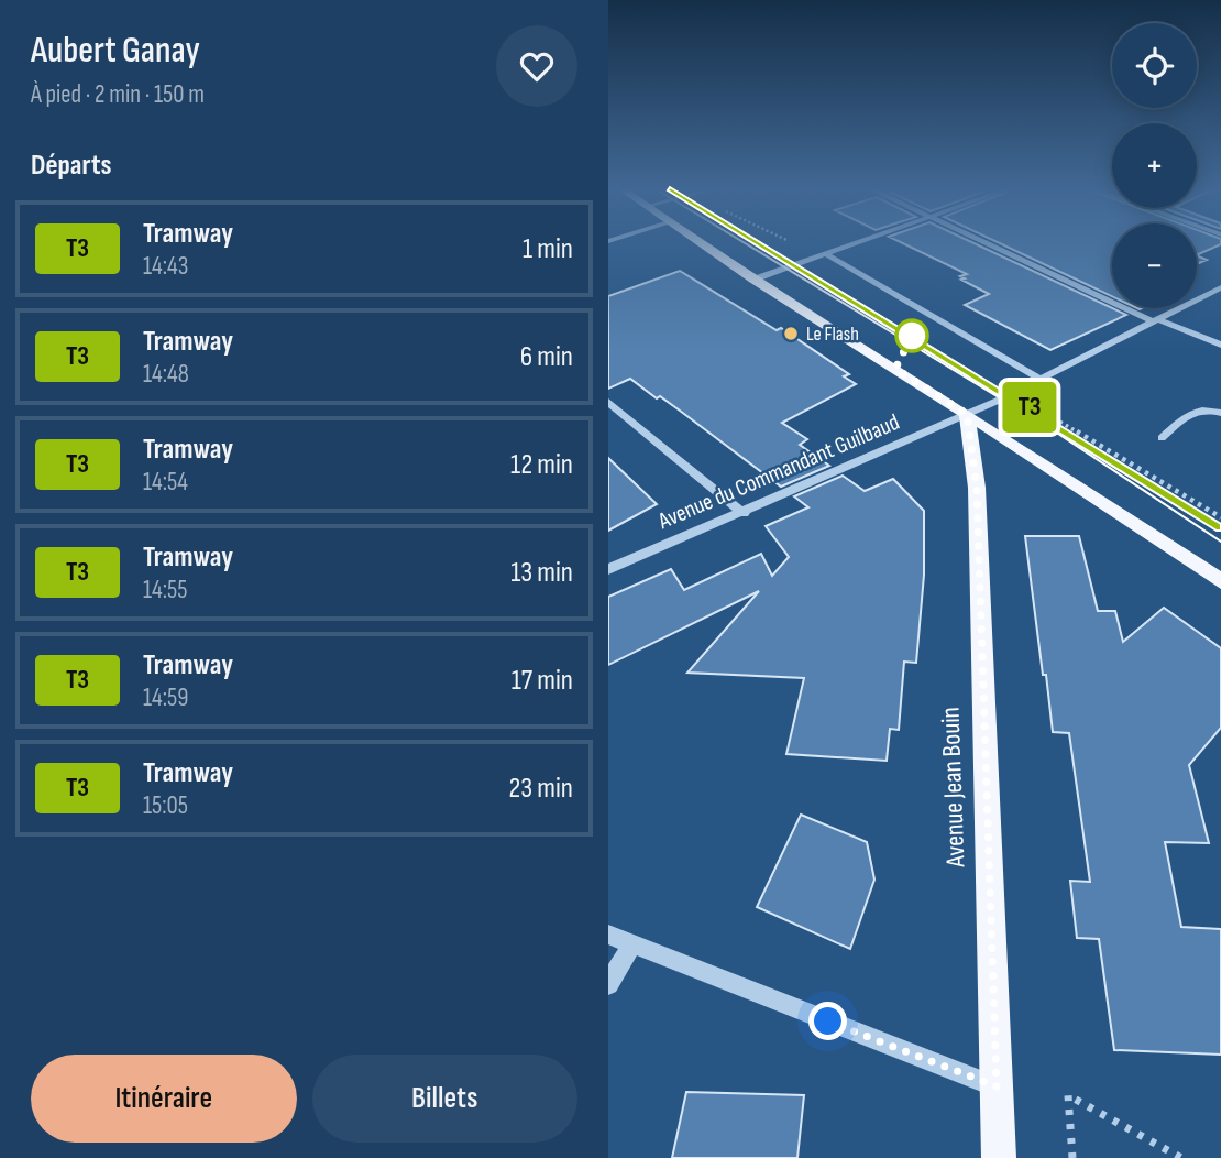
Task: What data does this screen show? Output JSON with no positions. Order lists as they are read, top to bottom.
{
  "streets": {
    "main road": ["Avenue Jean Bouin"],
    "street": ["Avenue du Commandant Guilbaud"]
  },
  "crossings": [
    ["Avenue du Commandant Guilbaud", "Avenue Jean Bouin"]
  ],
  "places": ["Le Flash"],
  "lines": ["tram line T3"],
  "page": {
    "heading": [
      ["Aubert Ganay", "À pied · 2 min · 150 m"],
      "Départs"
    ],
    "on_map": "T3",
    "map_buttons": ["+", "−"],
    "list": [
      {
        "mark": "T3",
        "name": "Tramway",
        "note": "14:43",
        "value": "1 min"
      },
      {
        "mark": "T3",
        "name": "Tramway",
        "note": "14:48",
        "value": "6 min"
      },
      {
        "mark": "T3",
        "name": "Tramway",
        "note": "14:54",
        "value": "12 min"
      },
      {
        "mark": "T3",
        "name": "Tramway",
        "note": "14:55",
        "value": "13 min"
      },
      {
        "mark": "T3",
        "name": "Tramway",
        "note": "14:59",
        "value": "17 min"
      },
      {
        "mark": "T3",
        "name": "Tramway",
        "note": "15:05",
        "value": "23 min"
      }
    ],
    "buttons": ["Itinéraire", "Billets"]
  }
}
